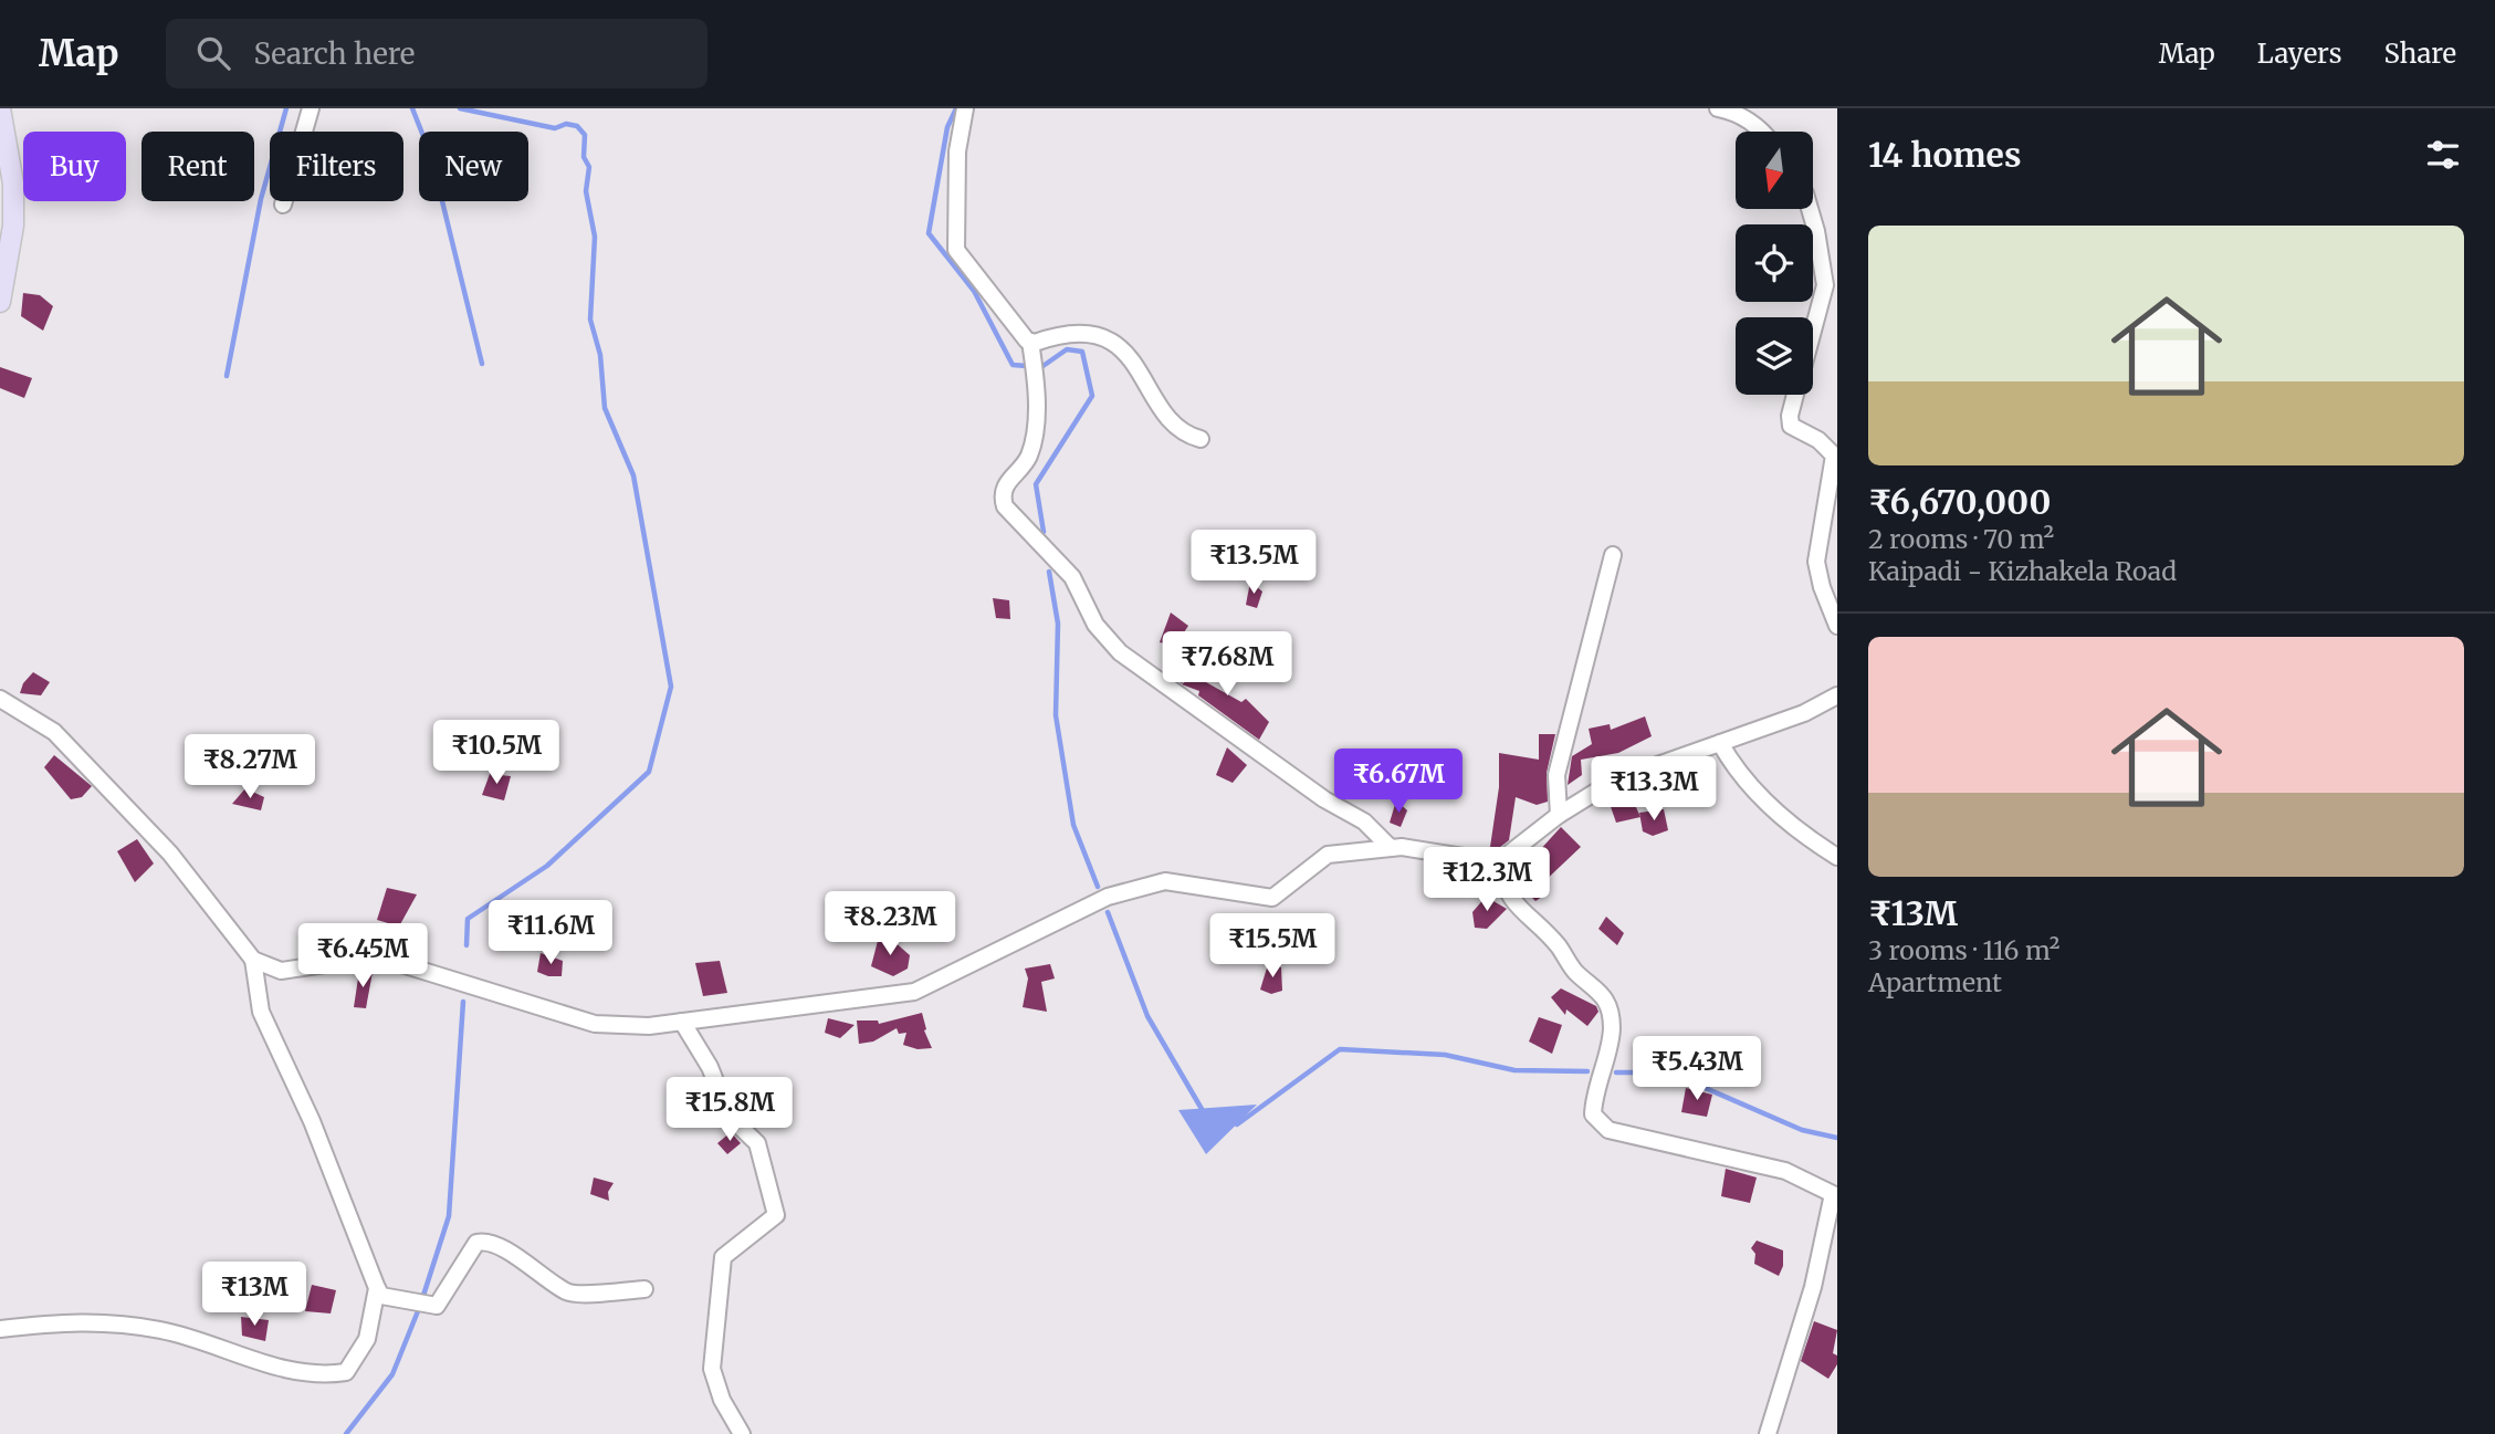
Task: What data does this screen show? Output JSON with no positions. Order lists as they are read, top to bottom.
{
  "north": "bottom",
  "page": {
    "header": "Map",
    "search": "Search here",
    "nav": ["Map", "Layers", "Share"],
    "heading": "14 homes",
    "chip": [
      "Buy",
      "Rent",
      "Filters",
      "New"
    ],
    "list": [
      {
        "name": "₹6,670,000",
        "note": "2 rooms · 70 m² · Kaipadi - Kizhakela Road"
      },
      {
        "name": "₹13M",
        "note": "3 rooms · 116 m² · Apartment"
      }
    ],
    "price": [
      "₹13.5M",
      "₹7.68M",
      "₹10.5M",
      "₹8.27M",
      "₹6.67M",
      "₹13.3M",
      "₹12.3M",
      "₹8.23M",
      "₹11.6M",
      "₹15.5M",
      "₹6.45M",
      "₹5.43M",
      "₹15.8M",
      "₹13M"
    ]
  }
}
